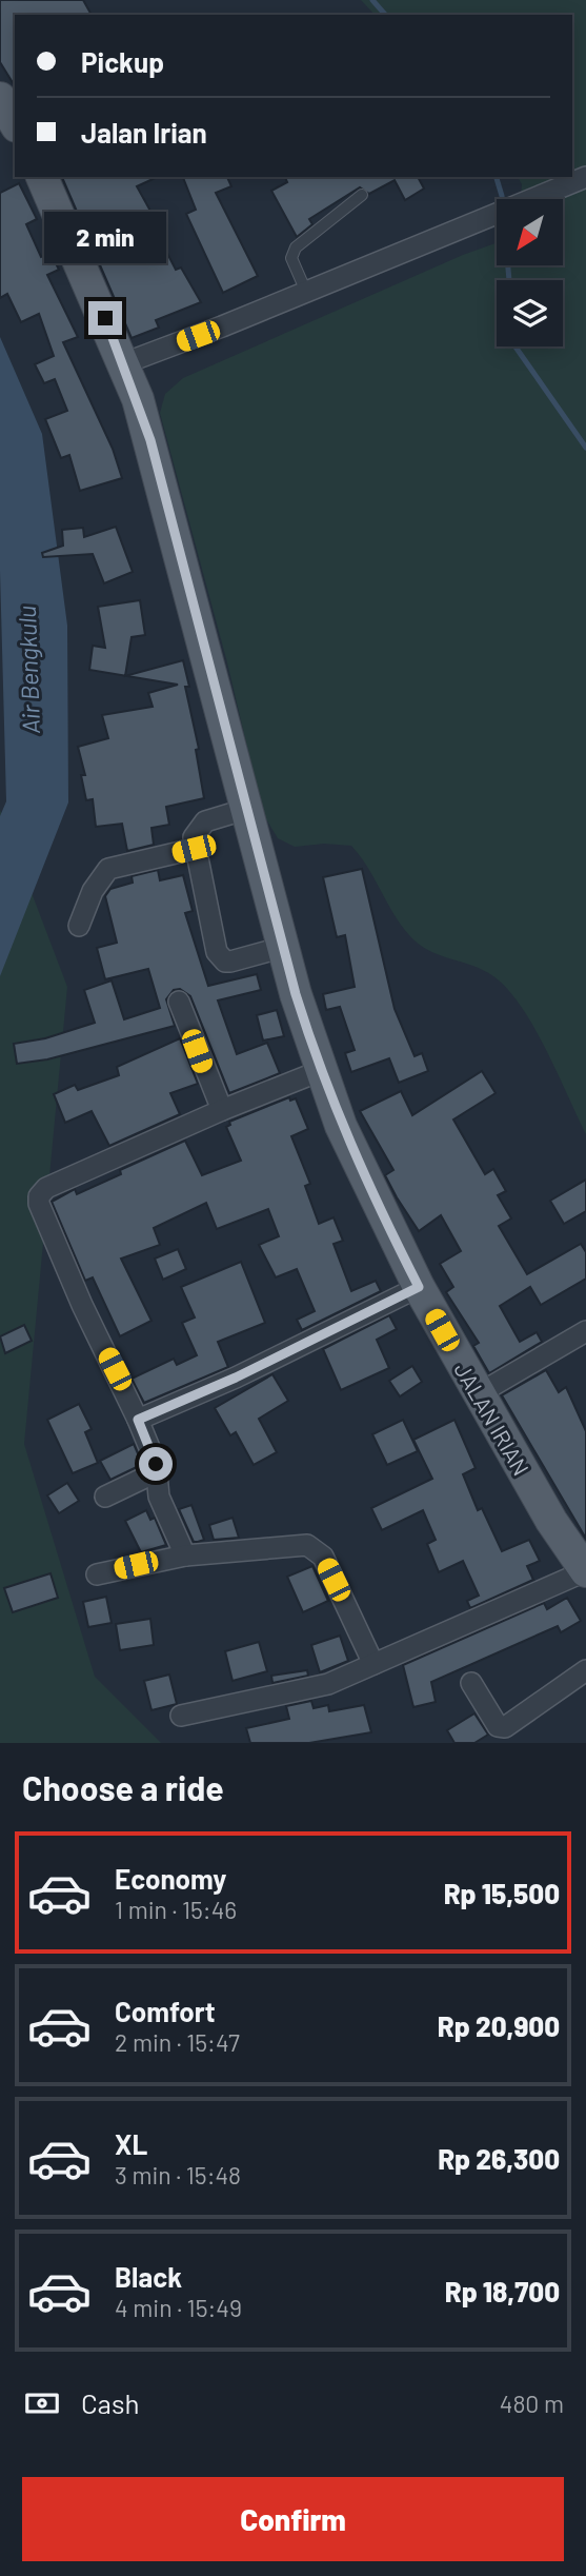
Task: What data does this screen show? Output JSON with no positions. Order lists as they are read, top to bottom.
{
  "streets": {
    "main road": ["JALAN IRIAN"]
  },
  "water": ["Air Bengkulu"],
  "north": "bottom left",
  "page": {
    "banner": ["Pickup", "Jalan Irian"],
    "bubble": "2 min",
    "heading": "Choose a ride",
    "list": [
      {
        "name": "Economy",
        "note": "1 min · 15:46",
        "value": "Rp 15,500"
      },
      {
        "name": "Comfort",
        "note": "2 min · 15:47",
        "value": "Rp 20,900"
      },
      {
        "name": "XL",
        "note": "3 min · 15:48",
        "value": "Rp 26,300"
      },
      {
        "name": "Black",
        "note": "4 min · 15:49",
        "value": "Rp 18,700"
      }
    ],
    "pay": ["Cash", "480 m"],
    "buttons": "Confirm"
  }
}
